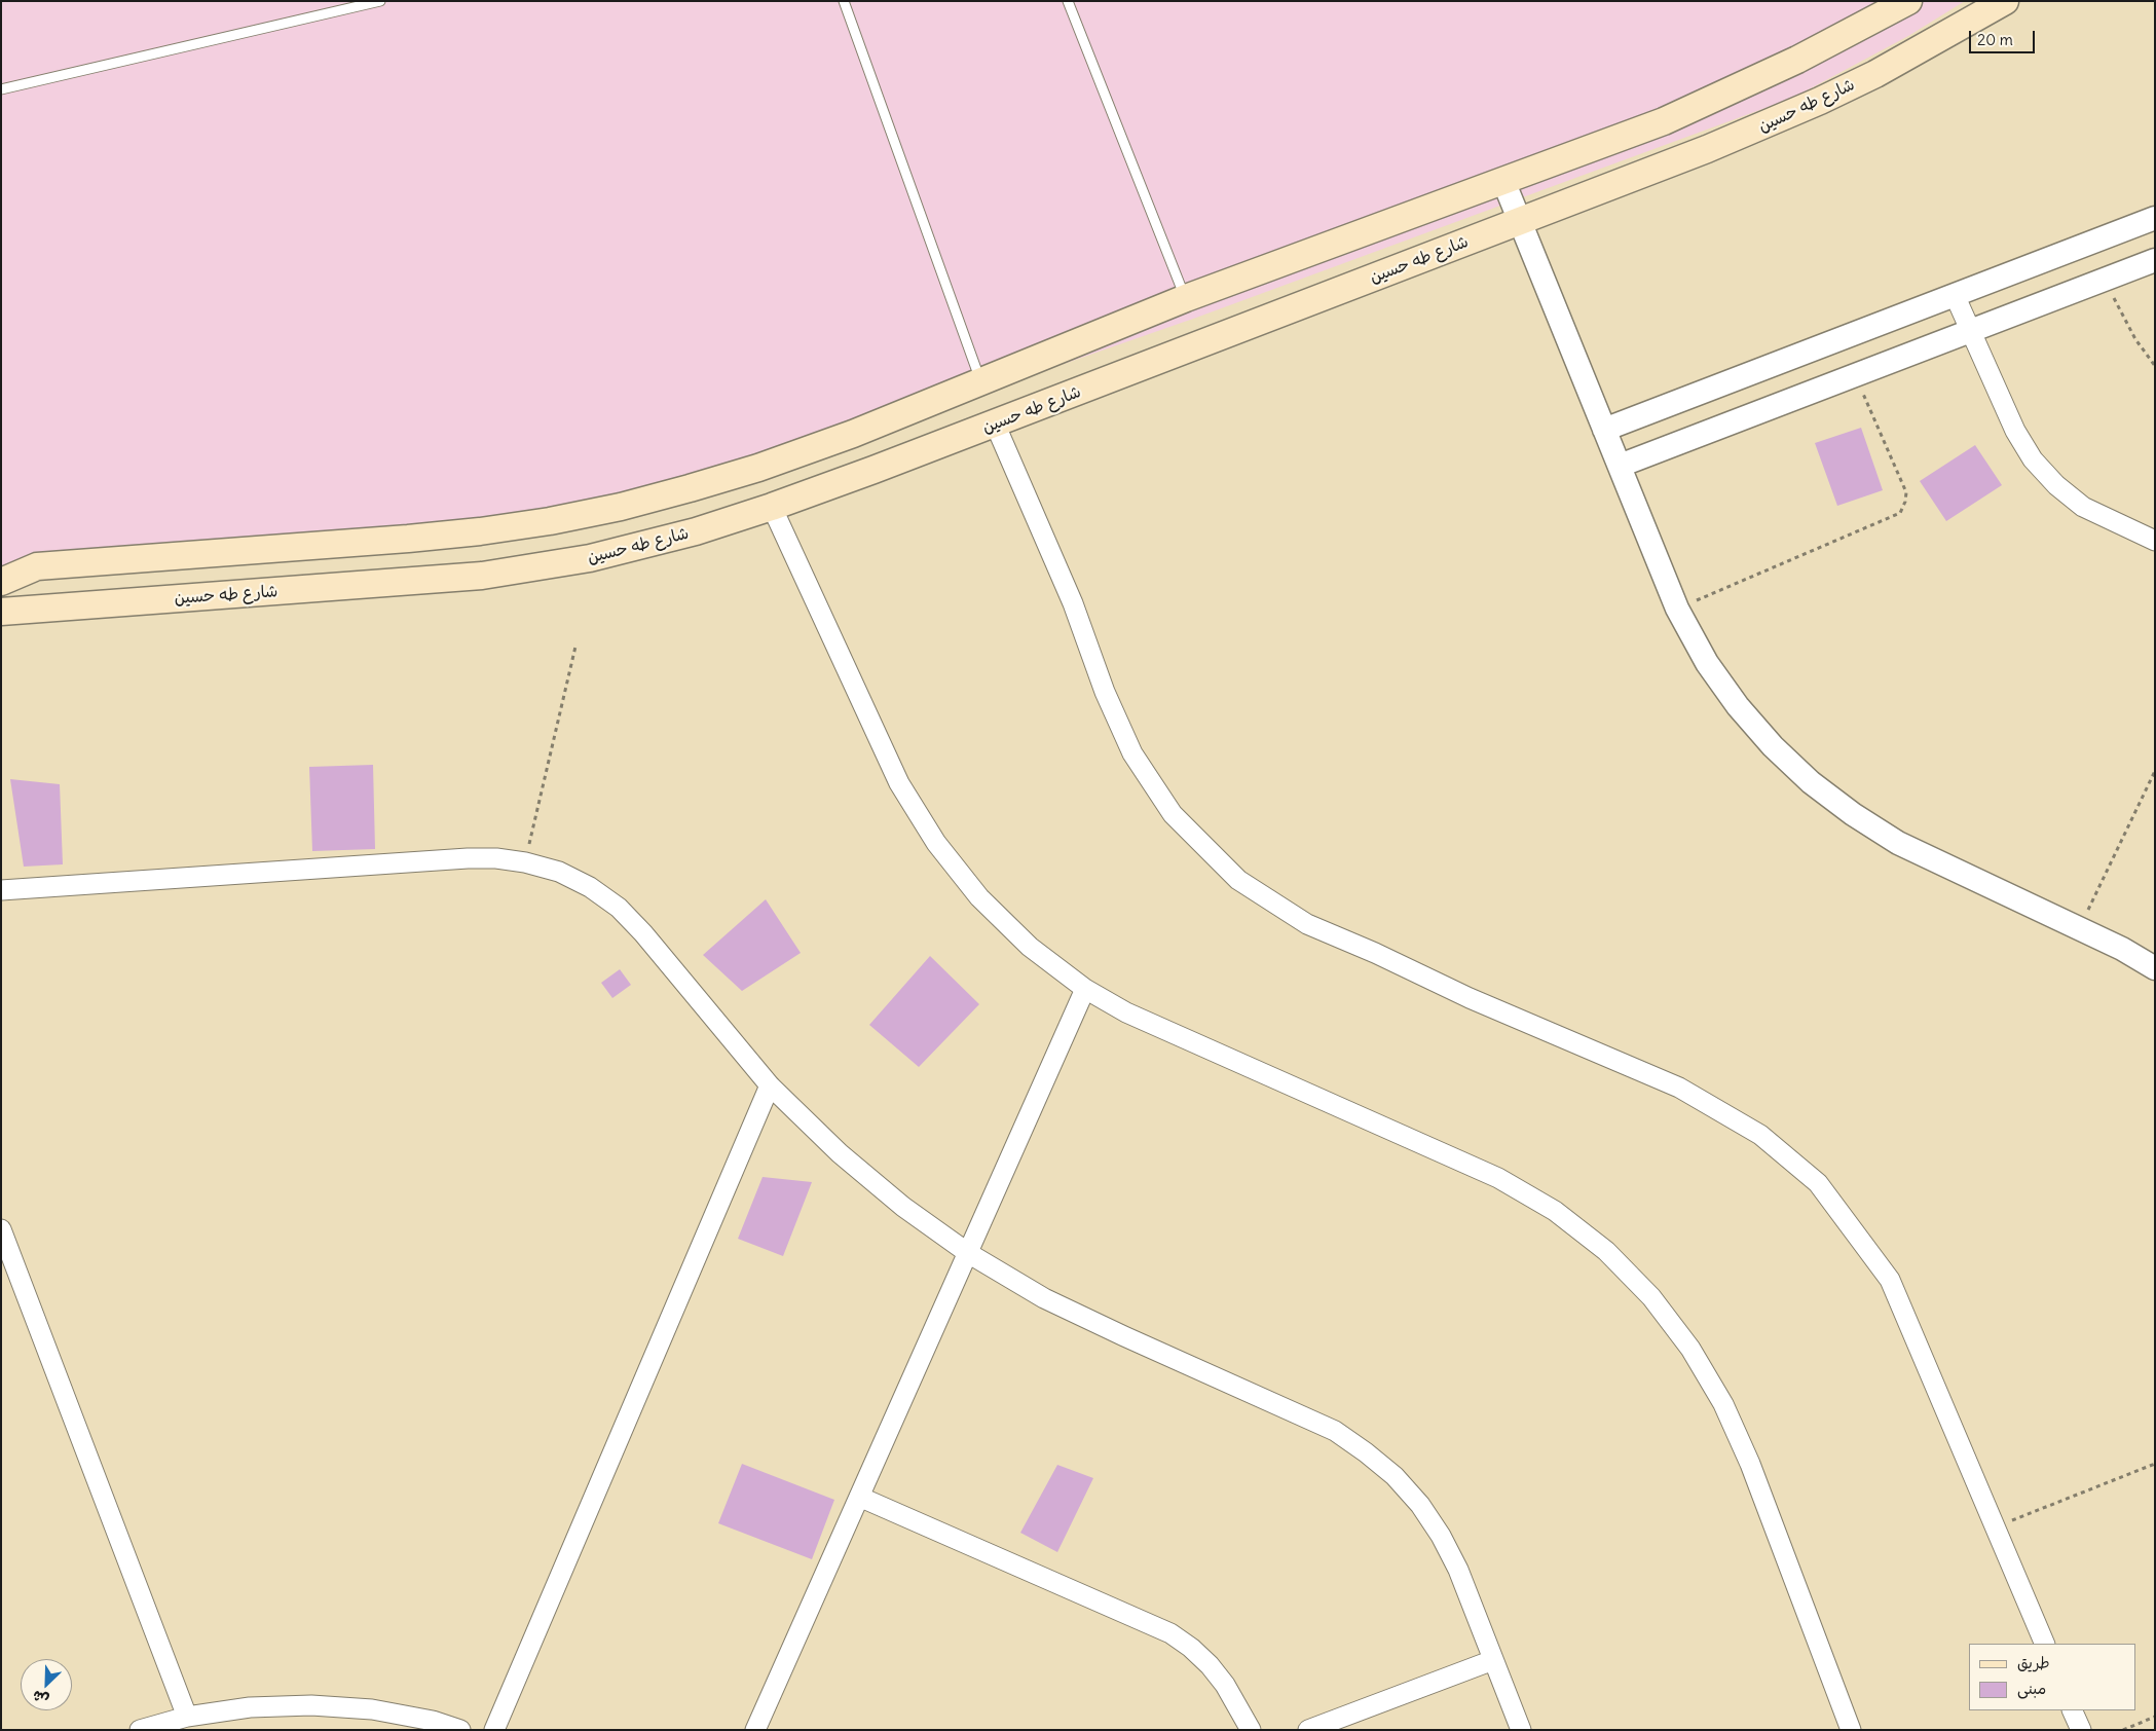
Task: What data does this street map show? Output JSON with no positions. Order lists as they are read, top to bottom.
{
  "streets": {
    "main road": ["شارع طه حسين"]
  },
  "legend": ["طريق", "مبنى"],
  "scale_bar": "20 m",
  "north": "bottom left"
}
